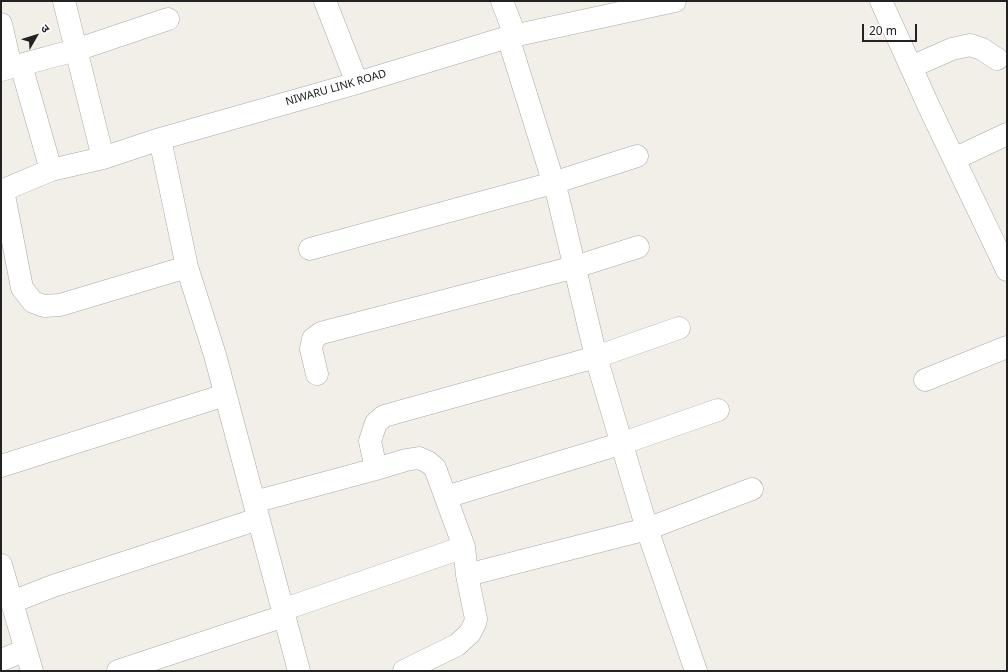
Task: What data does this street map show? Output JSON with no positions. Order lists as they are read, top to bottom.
{
  "streets": {
    "street": ["NIWARU LINK ROAD"]
  },
  "scale_bar": "20 m",
  "north": "top right"
}
